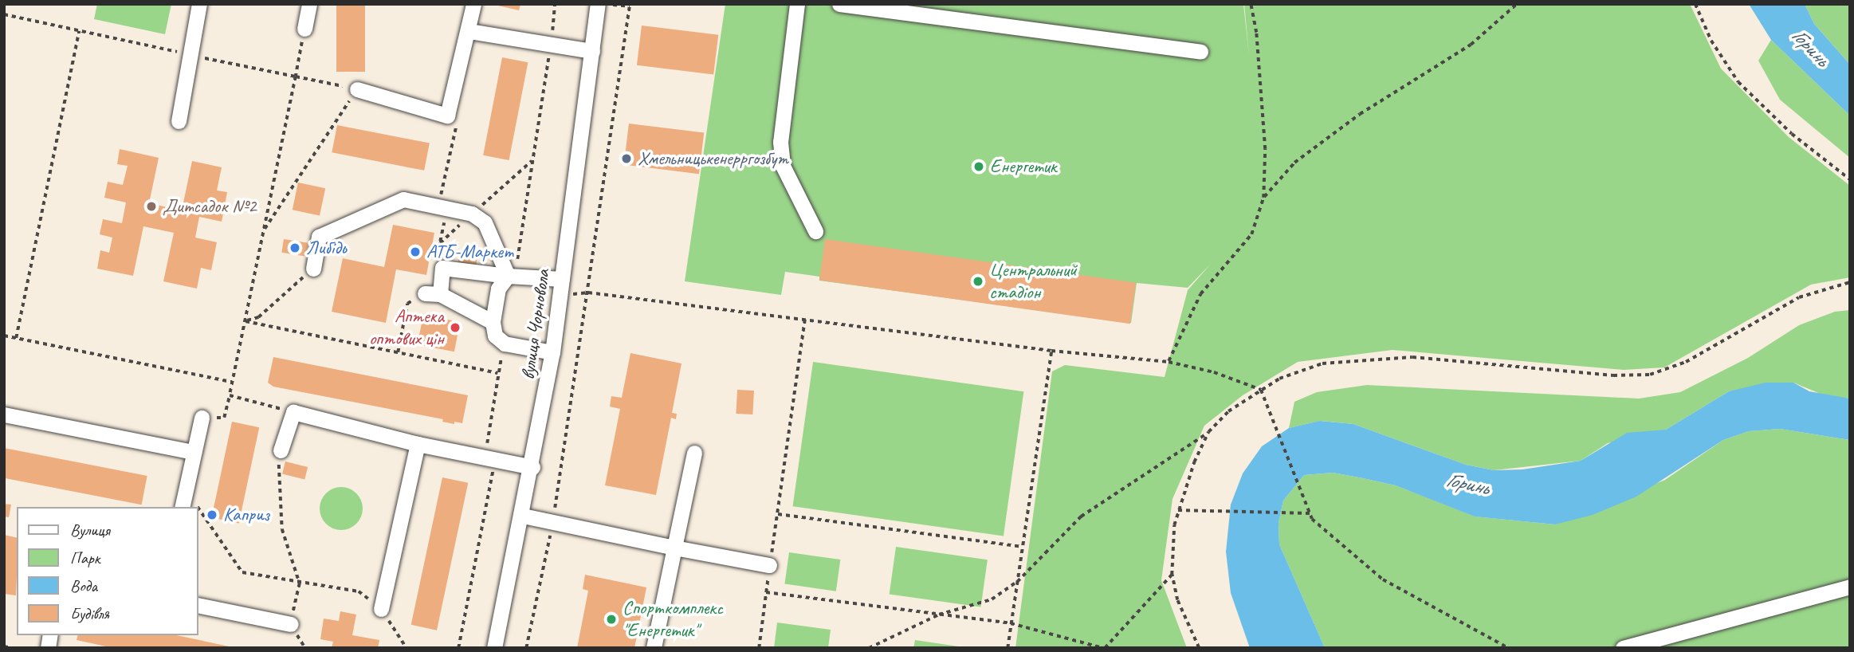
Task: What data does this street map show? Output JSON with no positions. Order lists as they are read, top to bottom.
{
  "streets": {
    "street": ["вулиця Чорновола"]
  },
  "water": ["Горинь"],
  "places": [
    "Хмельницькенерргозбут",
    "Енергетик",
    "Дитсадок №2",
    "Либідь",
    "АТБ-Маркет",
    "Центральний стадіон",
    "Аптека оптових цін",
    "Каприз",
    "Спорткомплекс \"Енергетик\""
  ],
  "legend": [
    "Вулиця",
    "Парк",
    "Вода",
    "Будівля"
  ]
}
